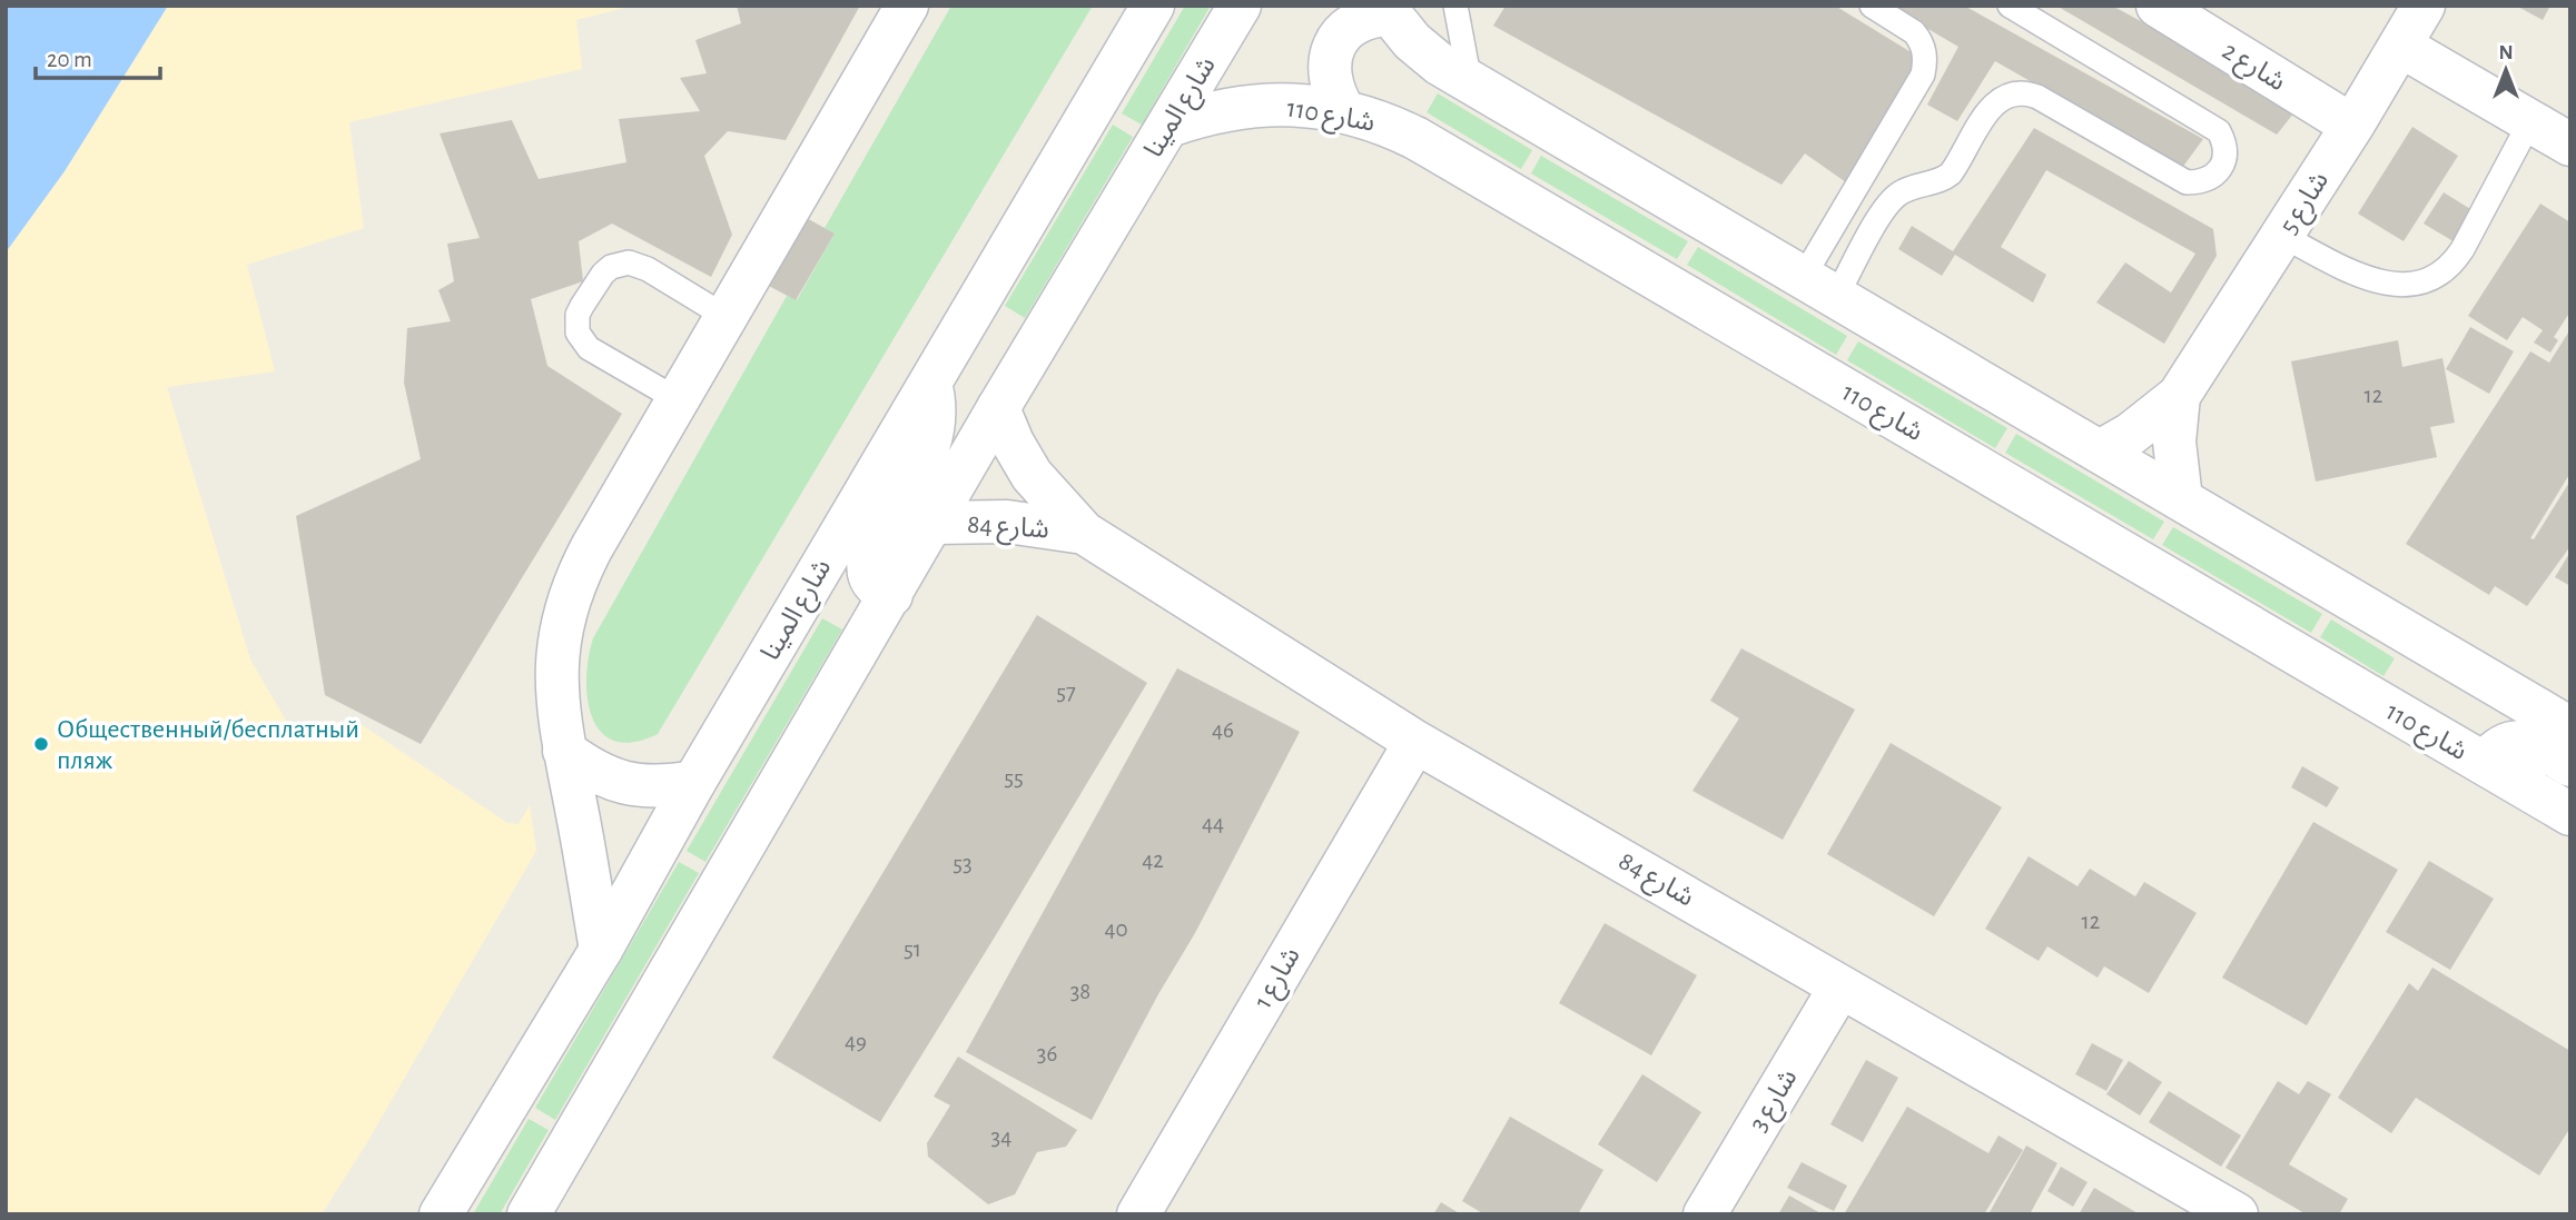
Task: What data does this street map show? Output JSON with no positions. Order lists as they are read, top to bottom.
{
  "streets": {
    "main road": [
      "شارع 2",
      "شارع المينا",
      "شارع 110",
      "شارع 5",
      "شارع 84",
      "شارع 1",
      "شارع 3"
    ]
  },
  "crossings": [
    ["شارع 2", "شارع 5"],
    ["شارع المينا", "شارع 110"],
    ["شارع المينا", "شارع 84"],
    ["شارع 84", "شارع 1"],
    ["شارع 84", "شارع 3"]
  ],
  "places": ["Общественный/бесплатный пляж"],
  "house_numbers": [
    "12",
    "57",
    "46",
    "55",
    "44",
    "42",
    "53",
    "12",
    "40",
    "51",
    "38",
    "49",
    "36",
    "34"
  ],
  "scale_bar": "20 m",
  "north": "top"
}
